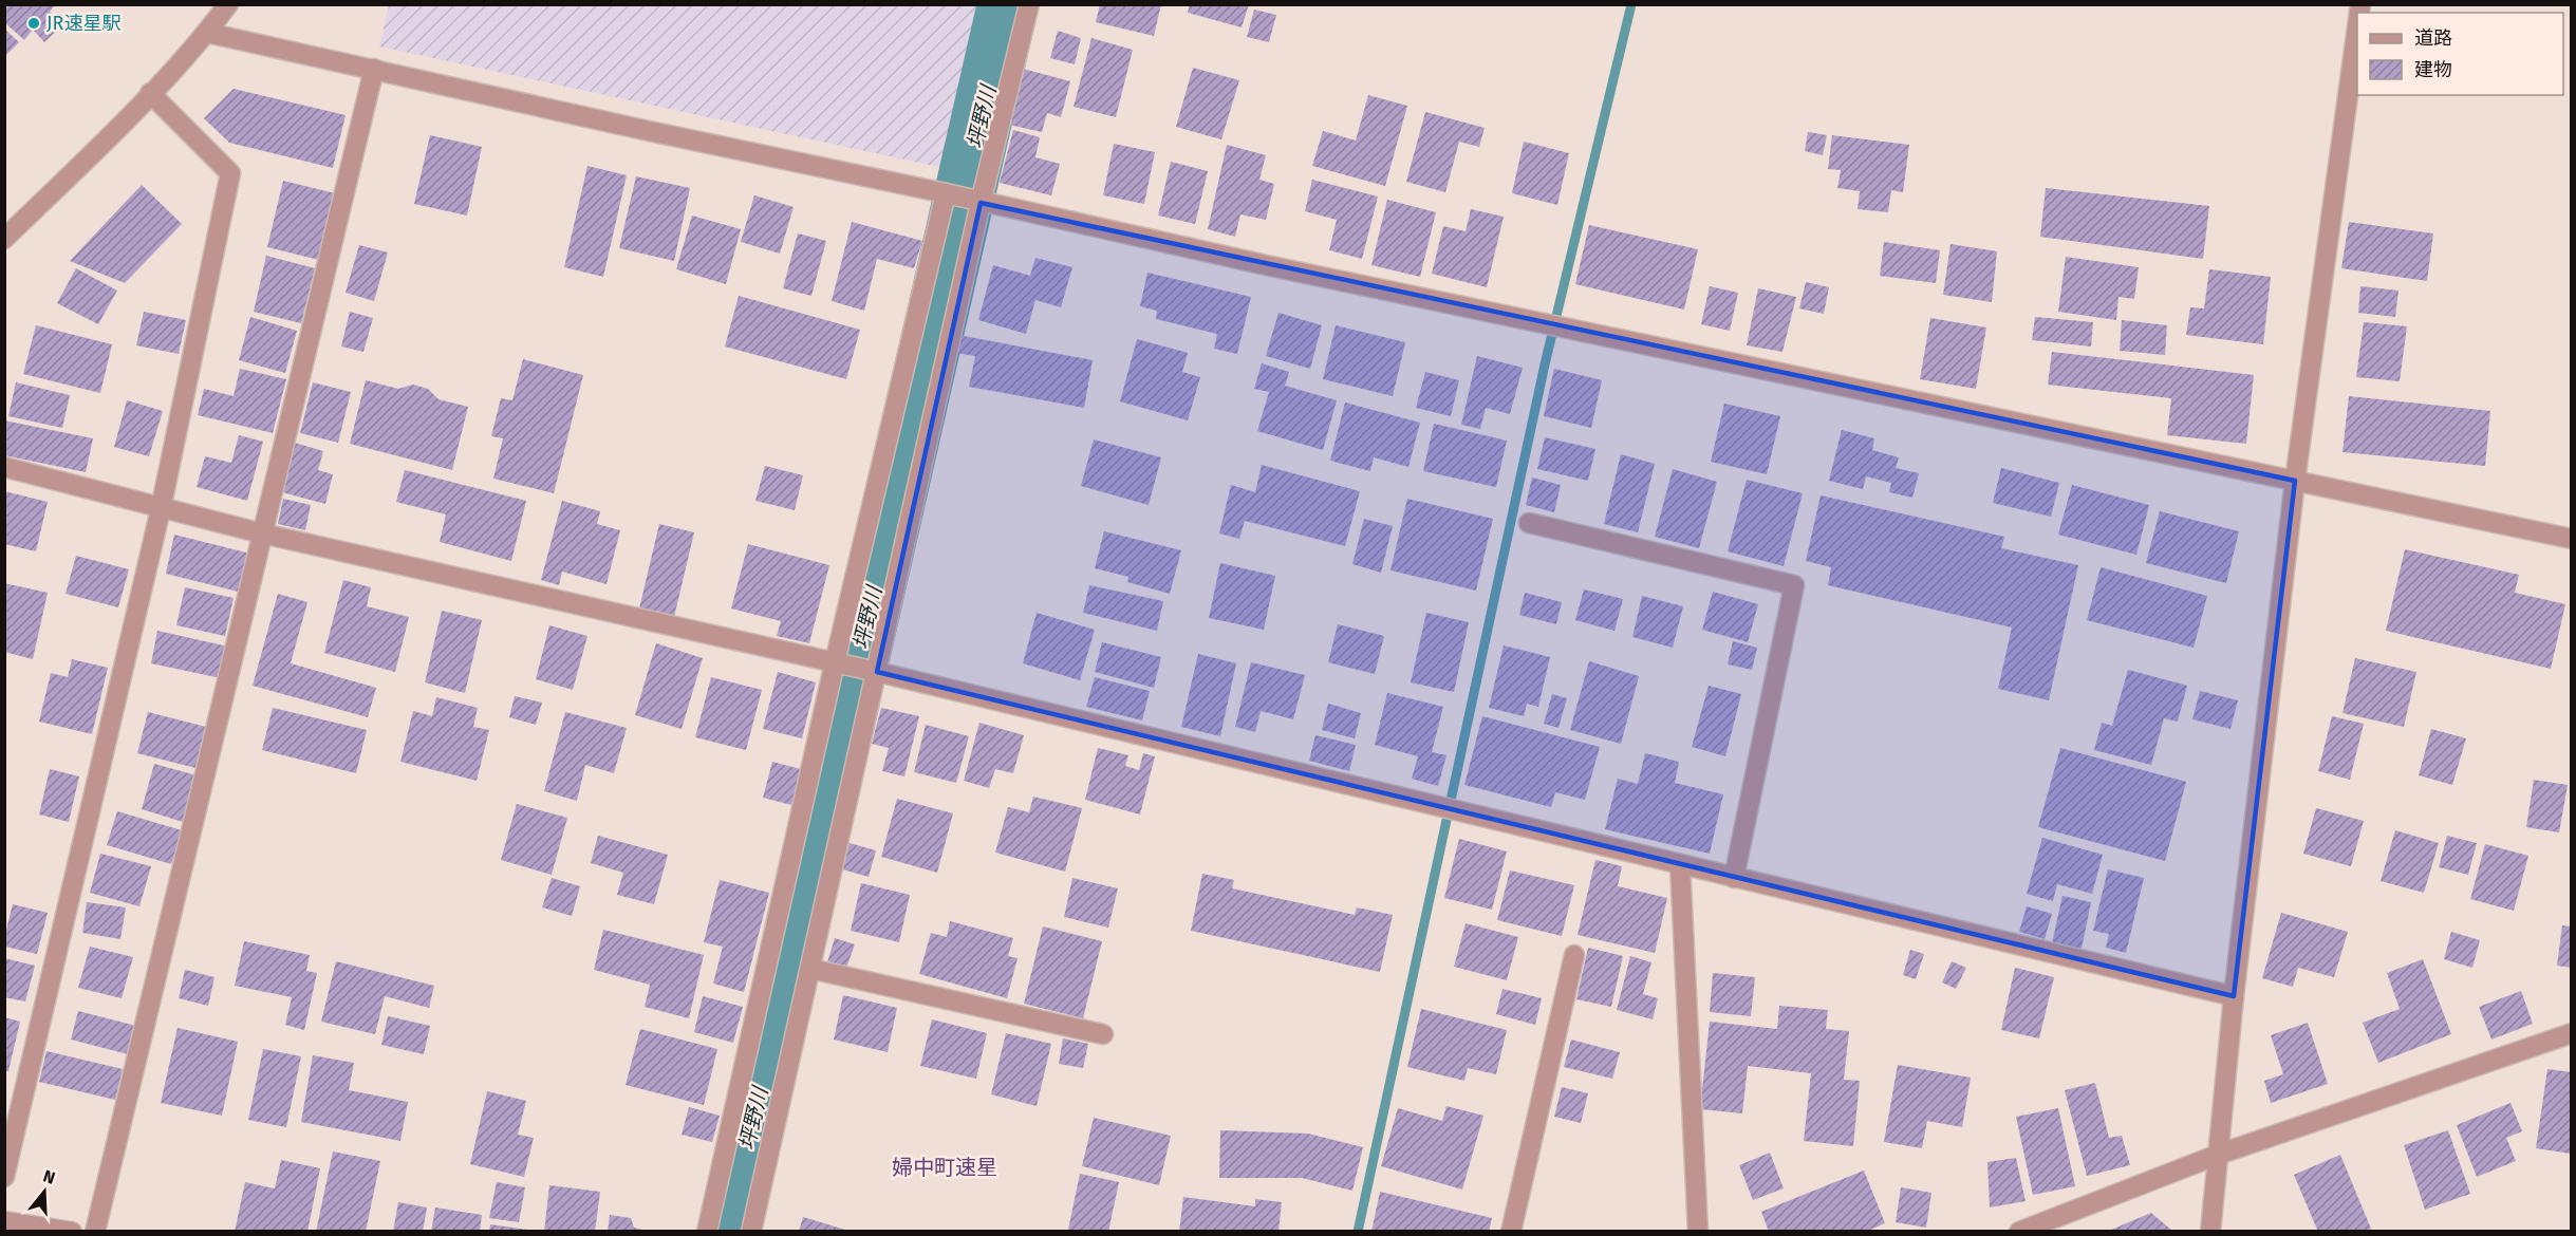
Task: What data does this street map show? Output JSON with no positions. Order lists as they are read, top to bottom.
{
  "districts": ["婦中町速星"],
  "water": ["坪野川"],
  "places": ["JR速星駅"],
  "legend": ["道路", "建物"],
  "north": "top"
}
